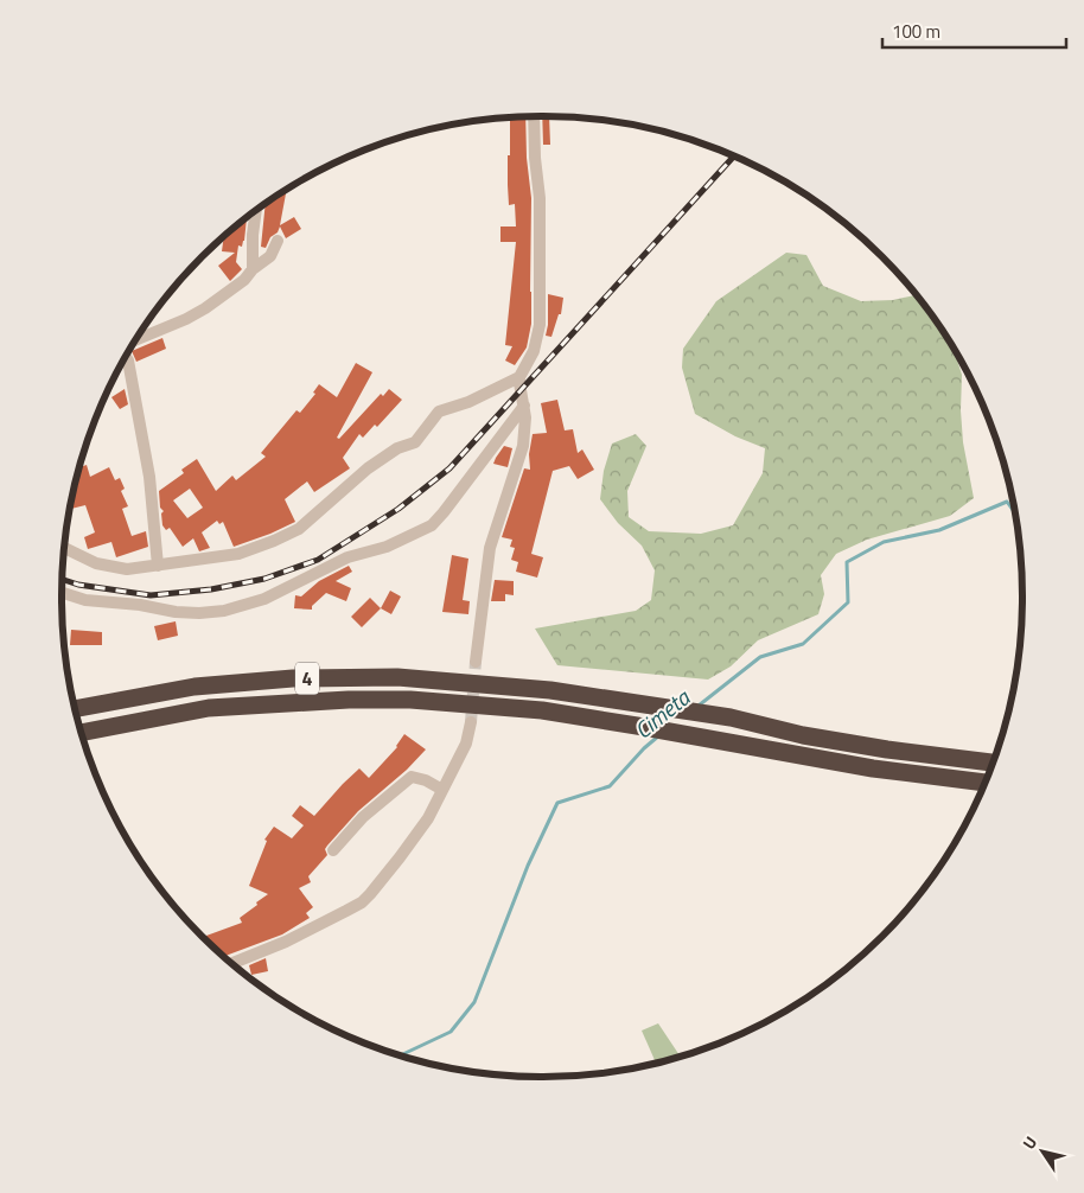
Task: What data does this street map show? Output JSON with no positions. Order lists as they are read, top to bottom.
{
  "streets": {
    "highway": ["4"]
  },
  "water": ["Cimeta"],
  "scale_bar": "100 m",
  "north": "top left"
}
